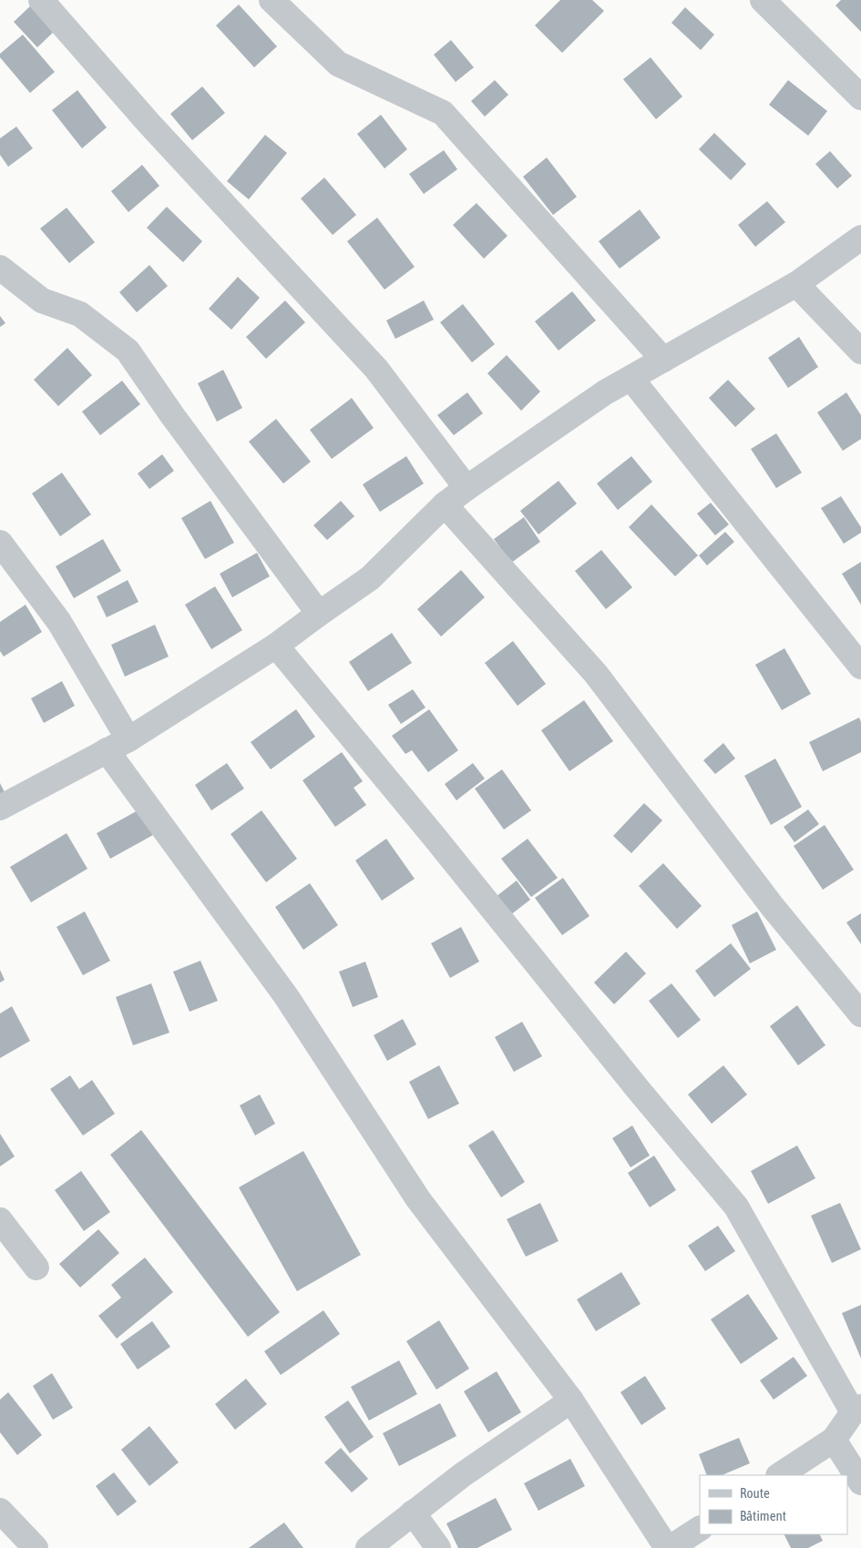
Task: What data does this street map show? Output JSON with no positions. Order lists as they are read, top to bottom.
{
  "legend": ["Route", "Bâtiment"]
}
